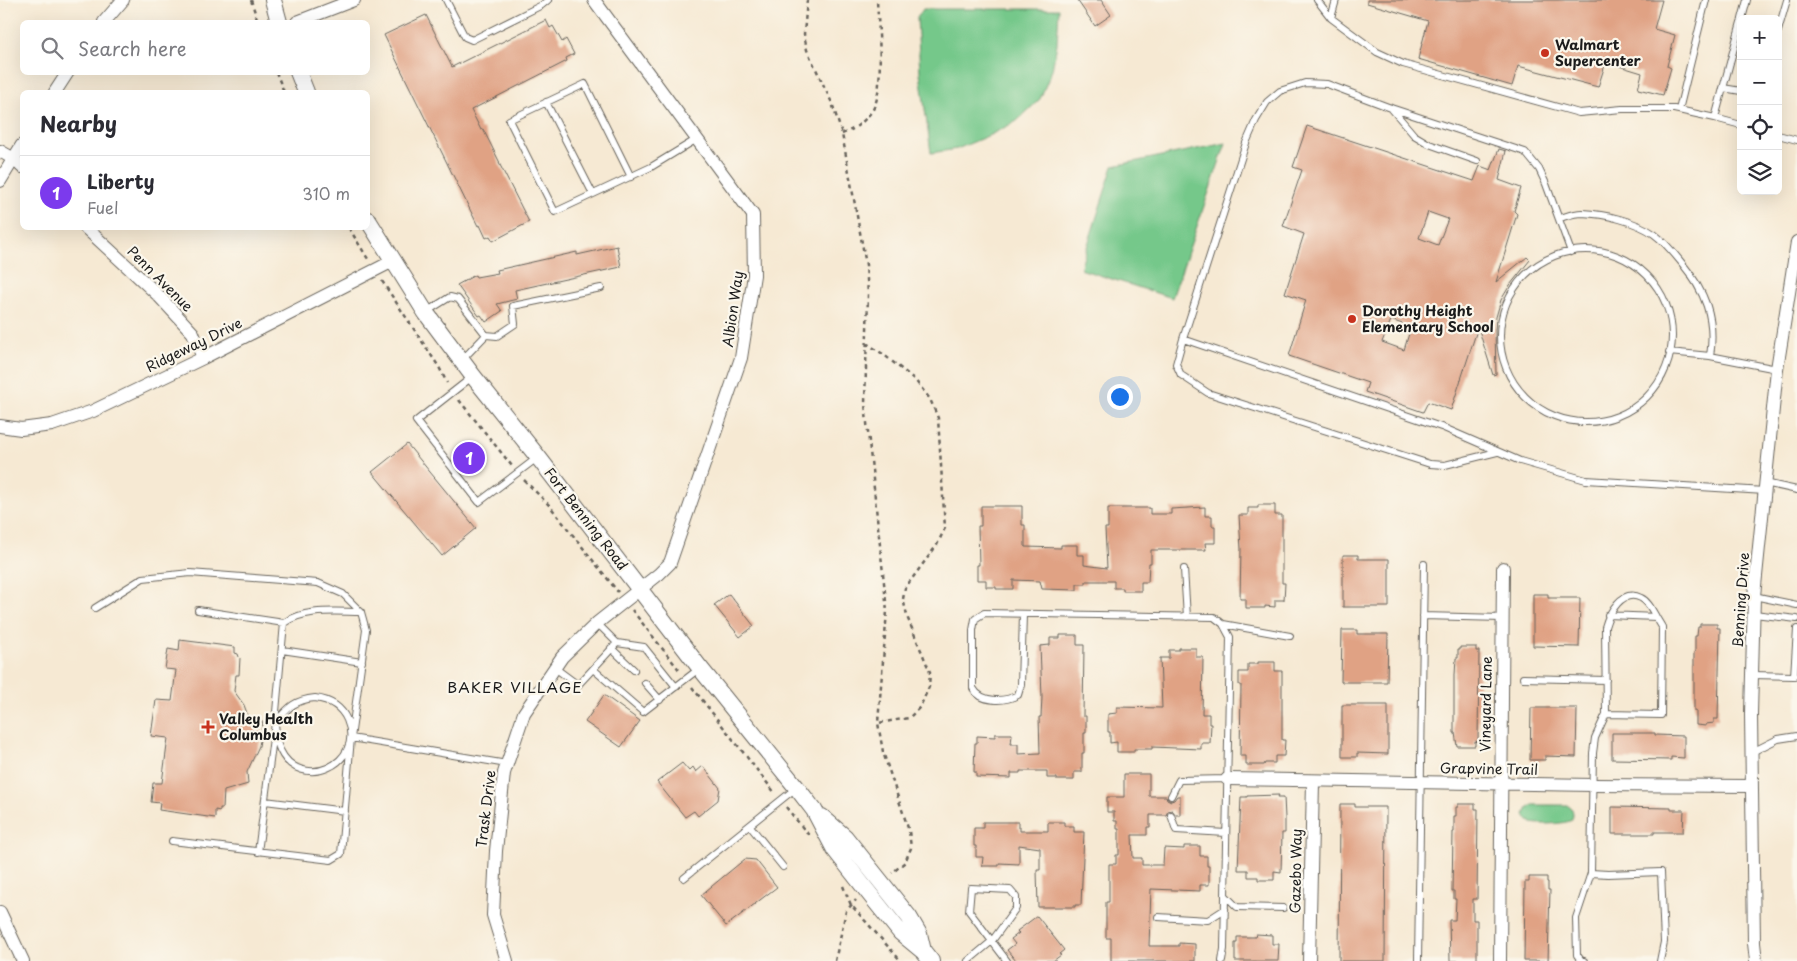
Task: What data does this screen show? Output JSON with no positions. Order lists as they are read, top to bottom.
{
  "streets": {
    "street": [
      "Penn Avenue",
      "Albion Way",
      "Ridgeway Drive",
      "Fort Benning Road",
      "Benning Drive",
      "Vineyard Lane",
      "Grapvine Trail",
      "Trask Drive",
      "Gazebo Way"
    ]
  },
  "crossings": [
    ["Penn Avenue", "Ridgeway Drive"],
    ["Albion Way", "Fort Benning Road"],
    ["Albion Way", "Trask Drive"],
    ["Ridgeway Drive", "Fort Benning Road"],
    ["Fort Benning Road", "Trask Drive"],
    ["Benning Drive", "Grapvine Trail"],
    ["Vineyard Lane", "Grapvine Trail"],
    ["Grapvine Trail", "Gazebo Way"]
  ],
  "districts": ["BAKER VILLAGE"],
  "places": {
    "other": ["Walmart Supercenter", "Dorothy Height Elementary School"],
    "health": ["Valley Health Columbus"]
  },
  "page": {
    "map_buttons": ["+", "−"],
    "search": "Search here",
    "heading": "Nearby",
    "list": [
      {
        "mark": "1",
        "name": "Liberty",
        "note": "Fuel",
        "value": "310 m"
      }
    ],
    "pins": "1"
  }
}
